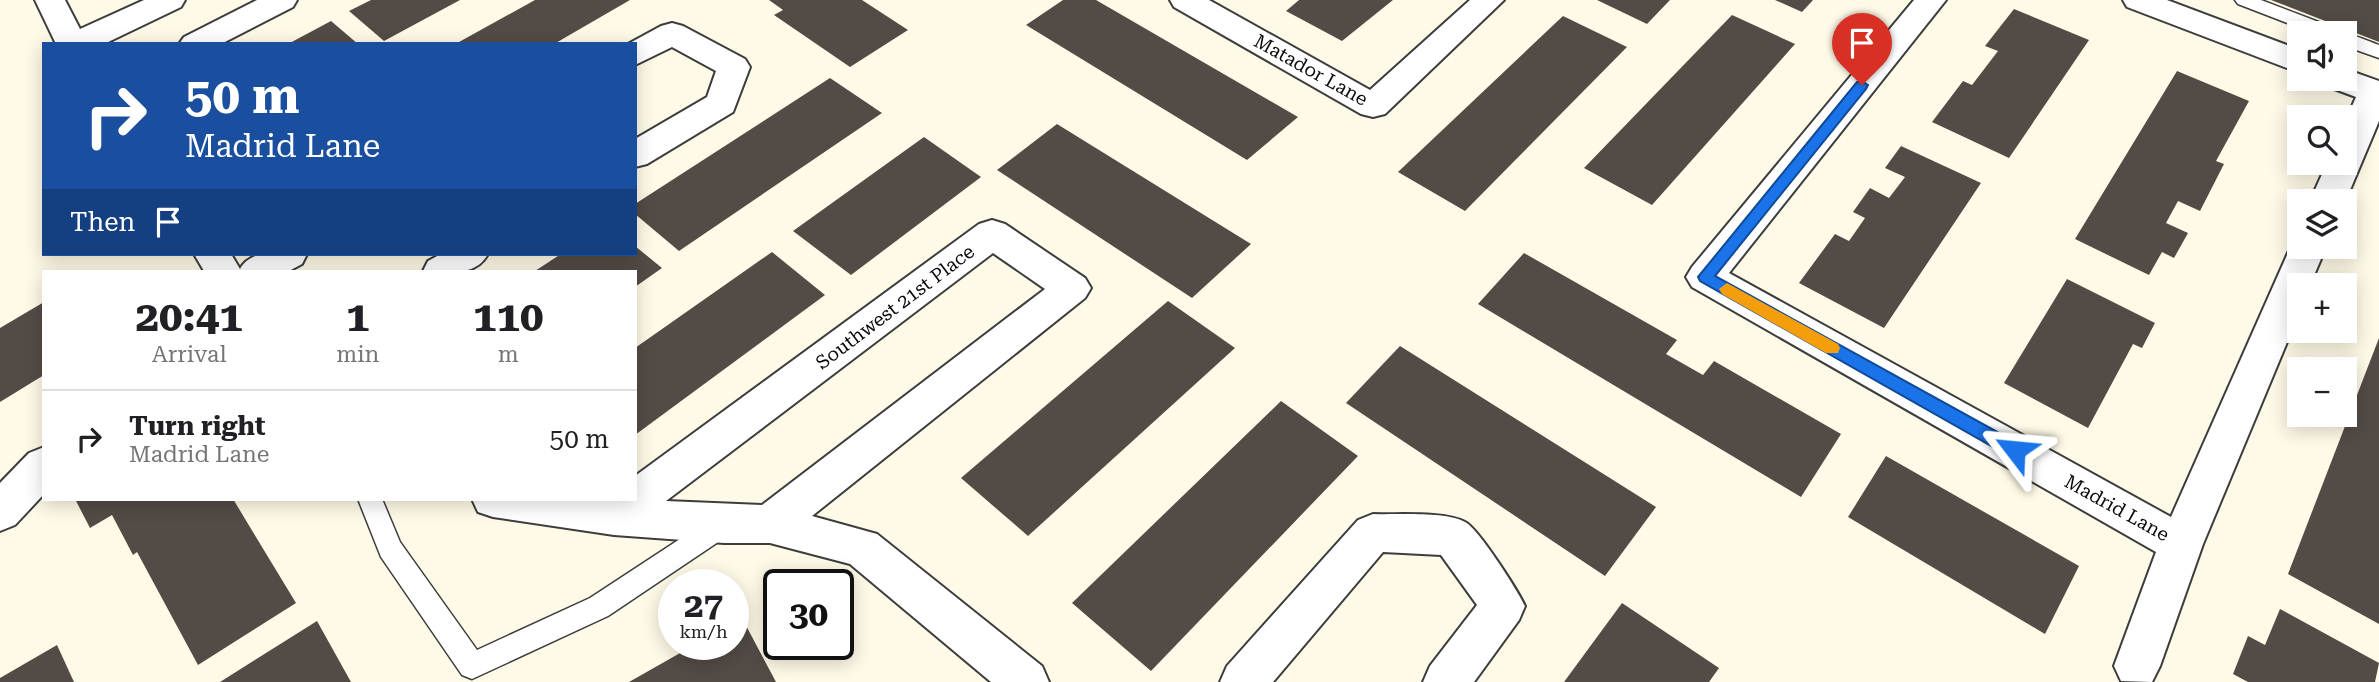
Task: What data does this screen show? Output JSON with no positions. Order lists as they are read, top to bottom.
{
  "streets": {
    "street": ["Matador Lane", "Southwest 21st Place", "Madrid Lane"]
  },
  "page": {
    "map_buttons": ["+", "−"],
    "turn": ["50 m", "Madrid Lane"],
    "then": "Then",
    "eta": [
      "20:41",
      "Arrival",
      "1",
      "min",
      "110",
      "m"
    ],
    "list": [
      {
        "name": "Turn right",
        "note": "Madrid Lane",
        "value": "50 m"
      }
    ],
    "speed": "27 km/h",
    "limit": "30"
  }
}
